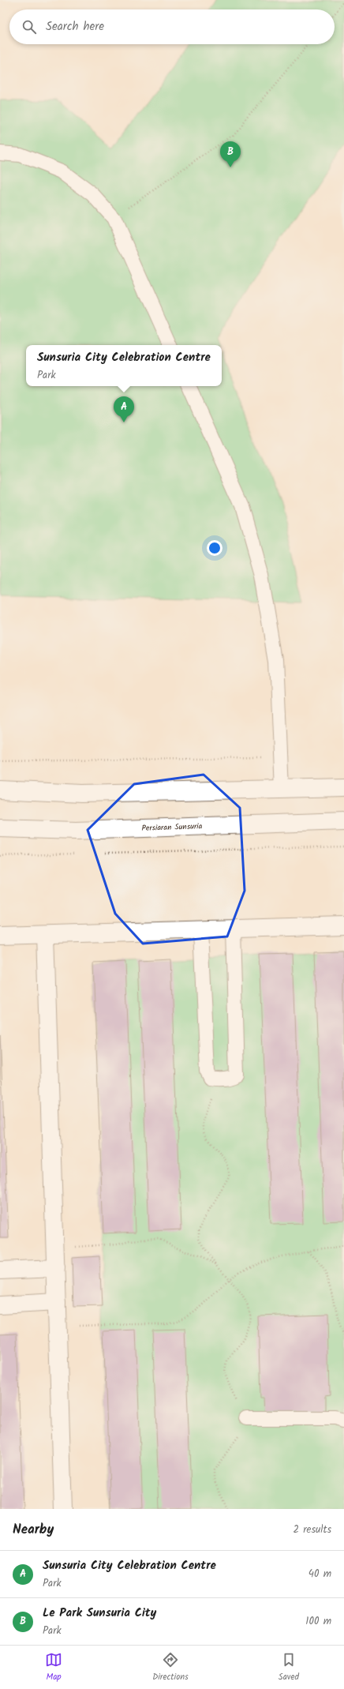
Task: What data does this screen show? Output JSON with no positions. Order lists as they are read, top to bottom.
{
  "streets": {
    "street": ["Persiaran Sunsuria"]
  },
  "page": {
    "search": "Search here",
    "pins": ["B", "A"],
    "popup": ["Sunsuria City Celebration Centre", "Park"],
    "heading": ["Nearby", "2 results"],
    "list": [
      {
        "mark": "A",
        "name": "Sunsuria City Celebration Centre",
        "note": "Park",
        "value": "40 m"
      },
      {
        "mark": "B",
        "name": "Le Park Sunsuria City",
        "note": "Park",
        "value": "100 m"
      }
    ],
    "nav": ["Map", "Directions", "Saved"]
  }
}
